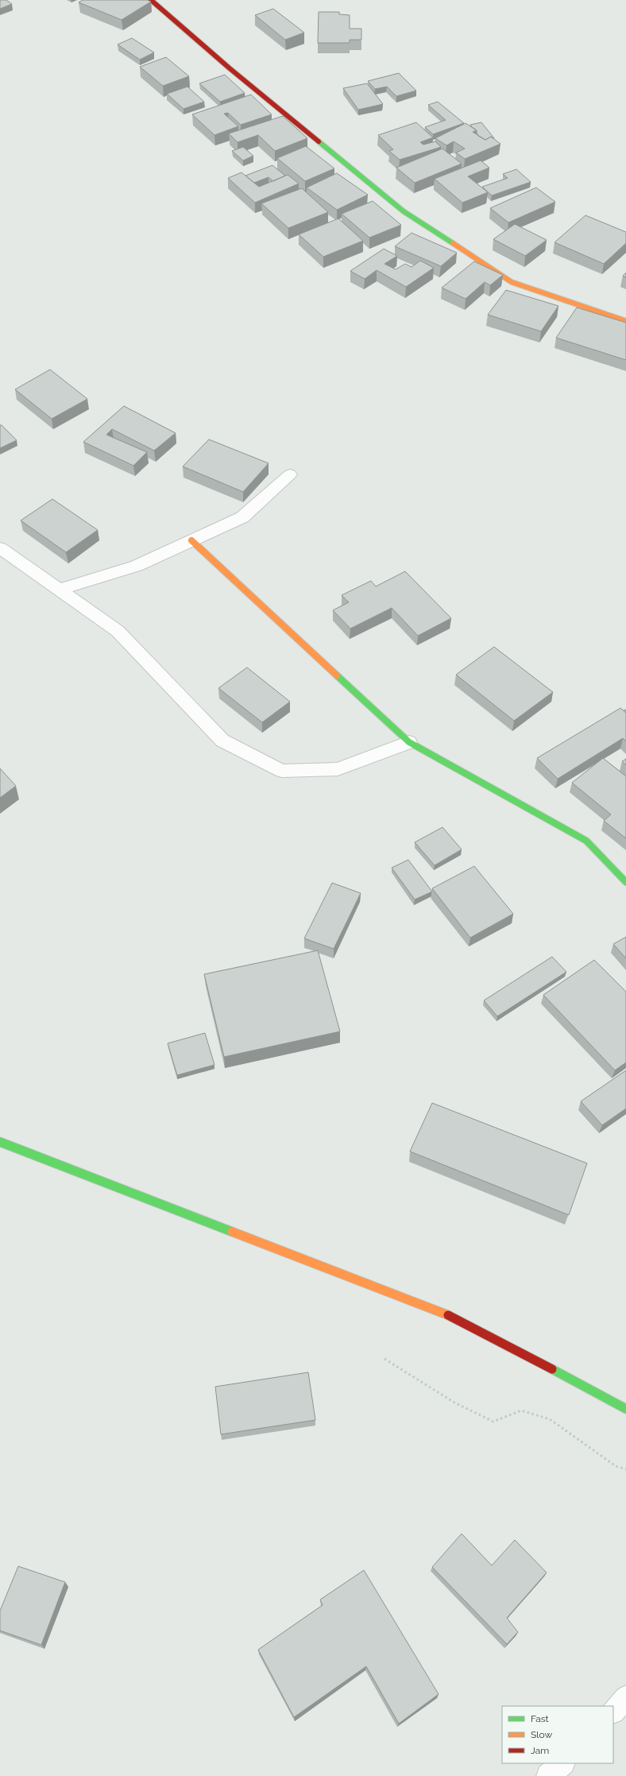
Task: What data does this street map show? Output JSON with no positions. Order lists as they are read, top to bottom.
{
  "legend": ["Fast", "Slow", "Jam"]
}
